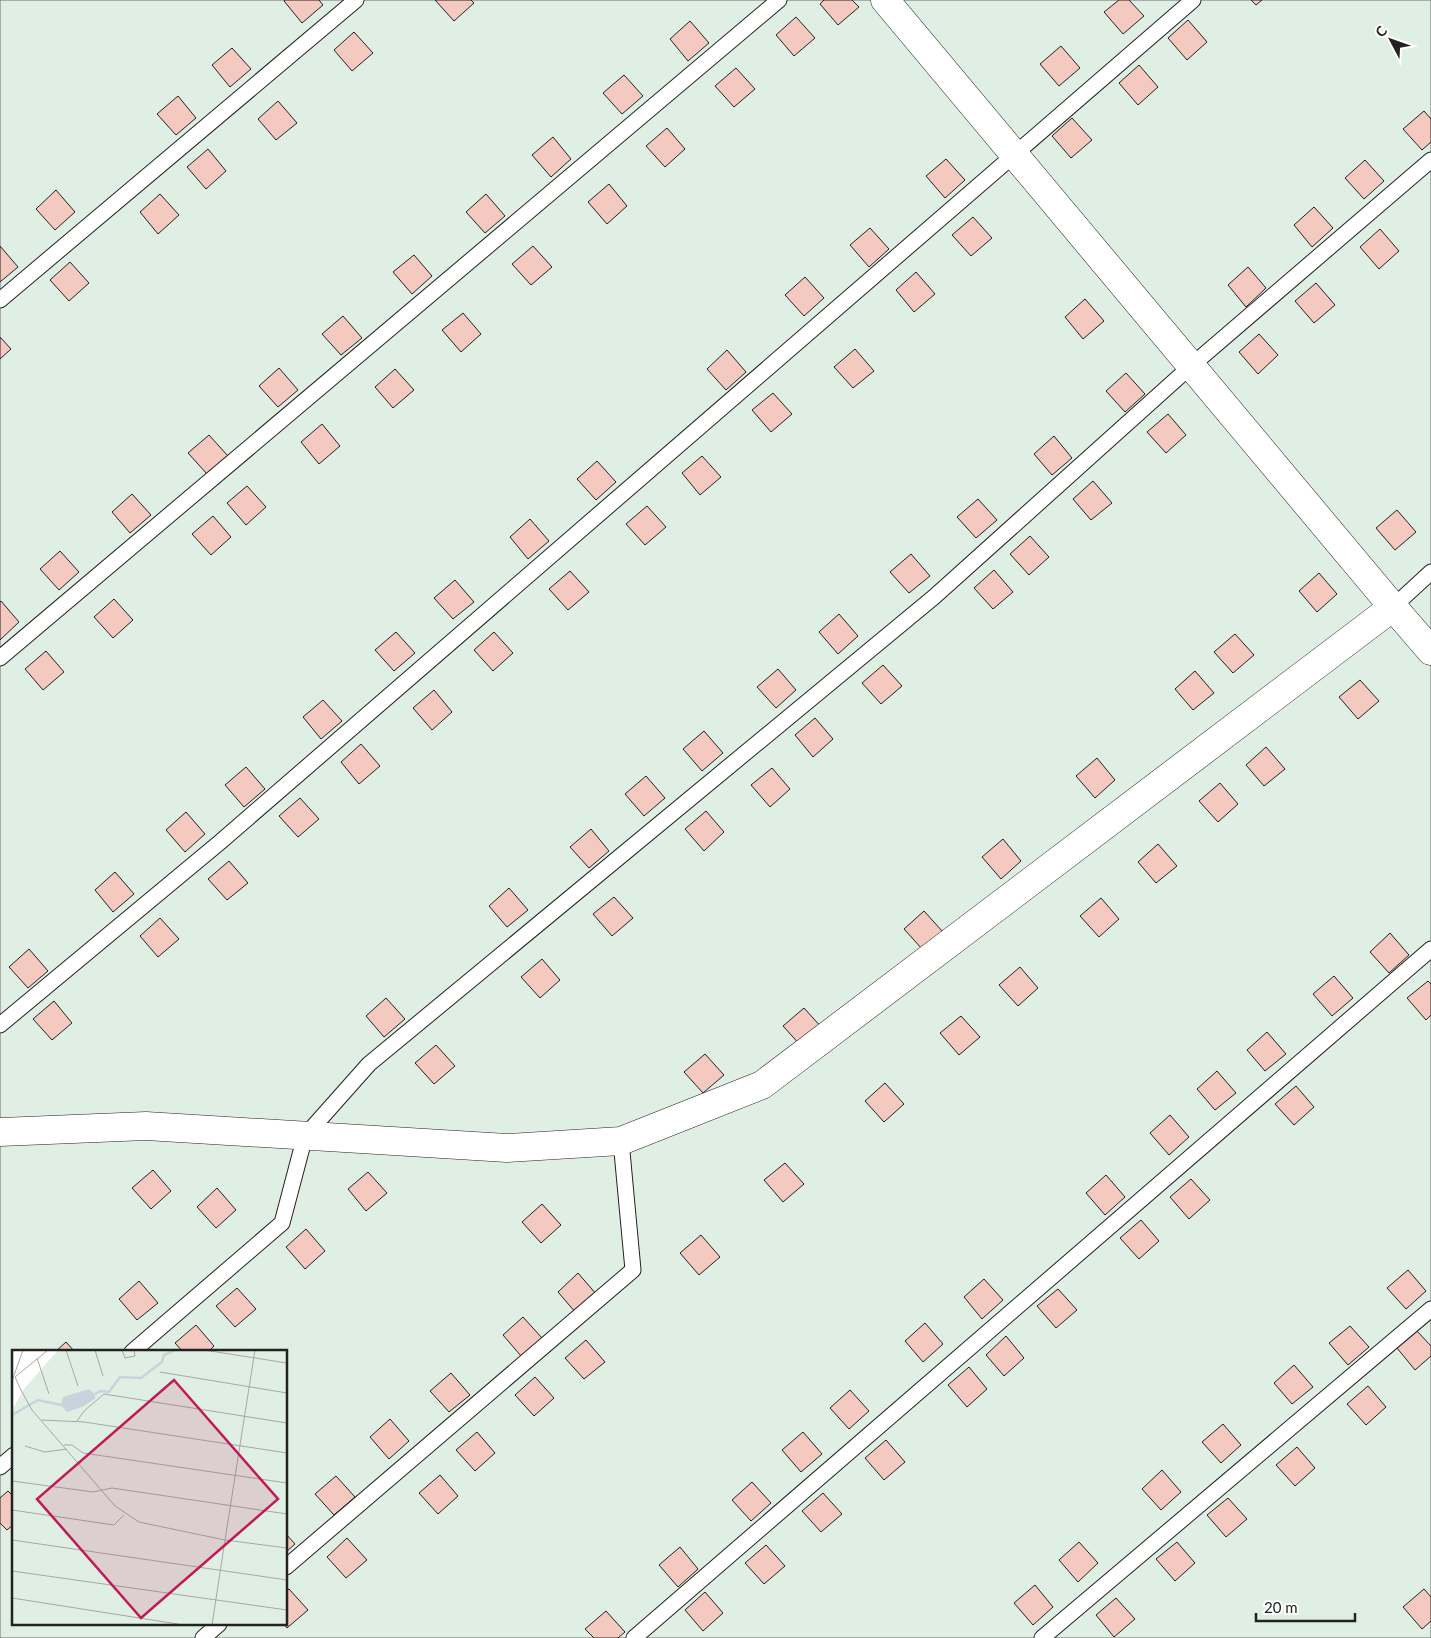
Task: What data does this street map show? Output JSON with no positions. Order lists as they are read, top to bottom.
{
  "scale_bar": "20 m",
  "north": "top left"
}
